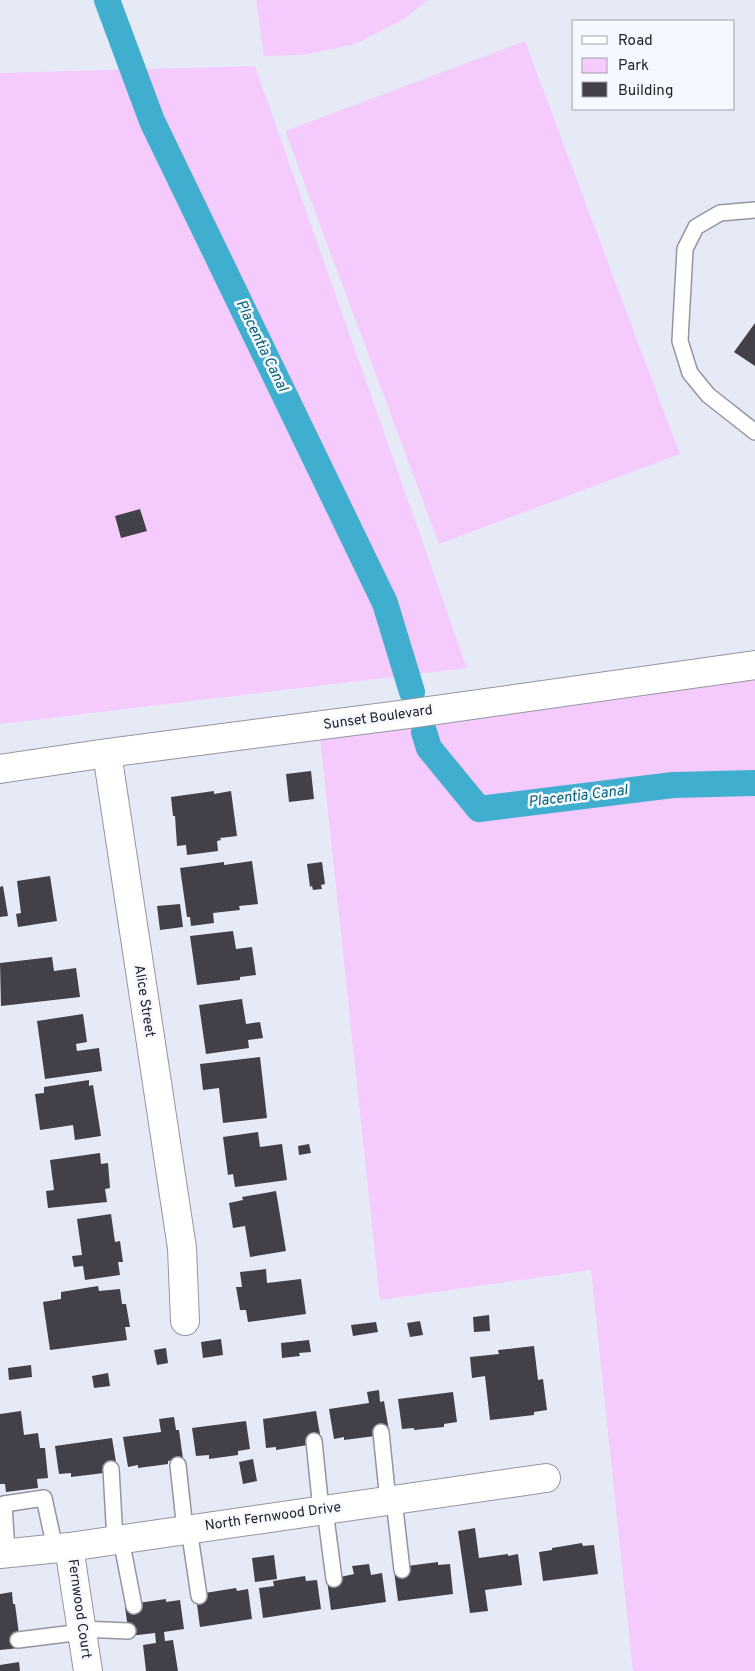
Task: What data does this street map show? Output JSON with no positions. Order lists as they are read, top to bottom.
{
  "streets": {
    "street": [
      "Sunset Boulevard",
      "Alice Street",
      "North Fernwood Drive",
      "Fernwood Court"
    ]
  },
  "crossings": [
    ["Sunset Boulevard", "Alice Street"],
    ["North Fernwood Drive", "Fernwood Court"]
  ],
  "water": ["Placentia Canal"],
  "legend": ["Road", "Park", "Building"]
}
